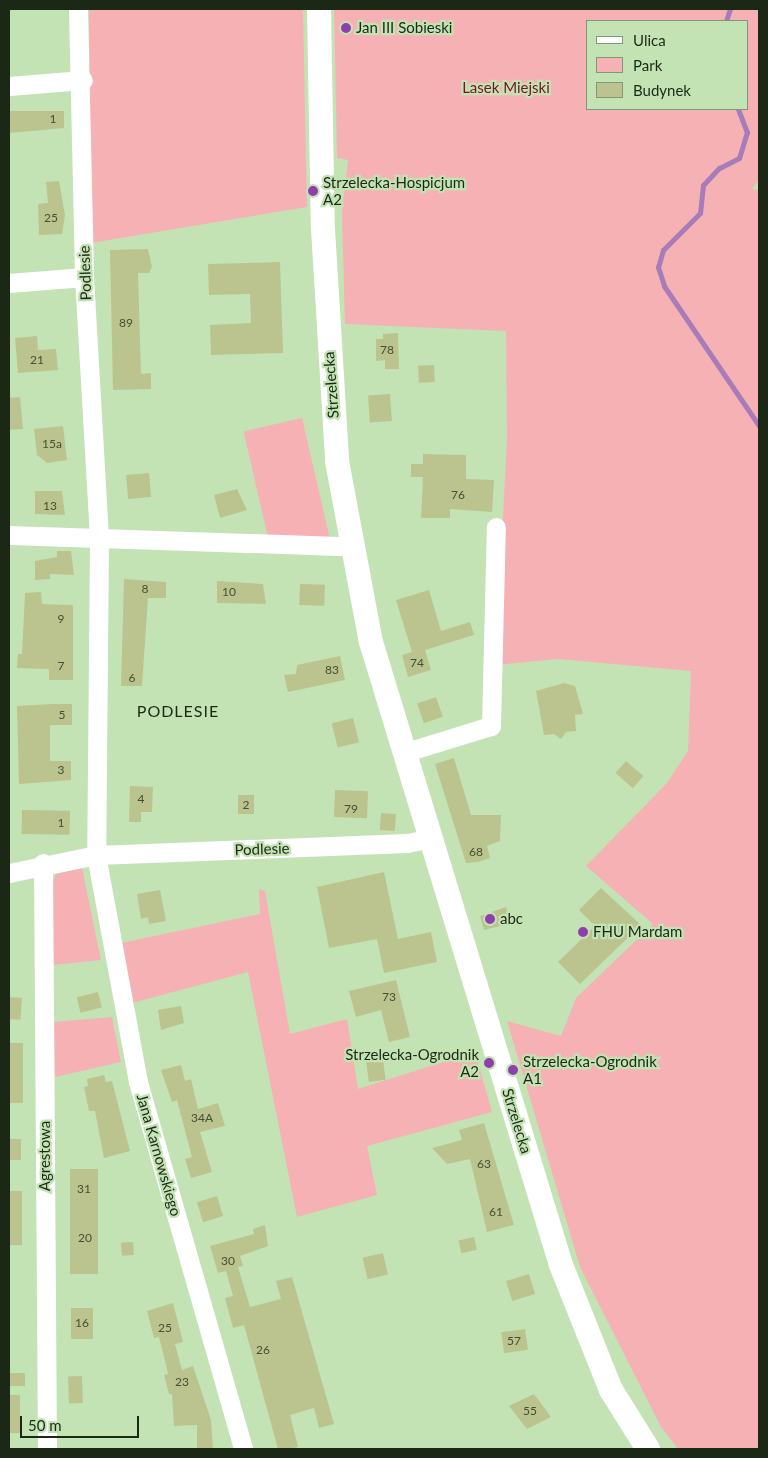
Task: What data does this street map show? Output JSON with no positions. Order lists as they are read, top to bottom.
{
  "streets": {
    "street": [
      "Podlesie",
      "Strzelecka",
      "Jana Karnowskiego",
      "Agrestowa"
    ]
  },
  "crossings": [
    ["Podlesie", "Strzelecka"],
    ["Podlesie", "Jana Karnowskiego"],
    ["Podlesie", "Agrestowa"]
  ],
  "districts": ["PODLESIE"],
  "parks": ["Lasek Miejski"],
  "places": [
    "Jan III Sobieski",
    "Strzelecka-Hospicjum A2",
    "abc",
    "FHU Mardam",
    "Strzelecka-Ogrodnik A2",
    "Strzelecka-Ogrodnik A1"
  ],
  "house_numbers": [
    "1",
    "25",
    "89",
    "78",
    "21",
    "15a",
    "76",
    "13",
    "8",
    "10",
    "9",
    "74",
    "7",
    "83",
    "6",
    "5",
    "3",
    "4",
    "2",
    "79",
    "1",
    "68",
    "73",
    "34A",
    "63",
    "31",
    "61",
    "20",
    "30",
    "16",
    "25",
    "57",
    "26",
    "23",
    "55"
  ],
  "legend": ["Ulica", "Park", "Budynek"],
  "scale_bar": "50 m"
}
